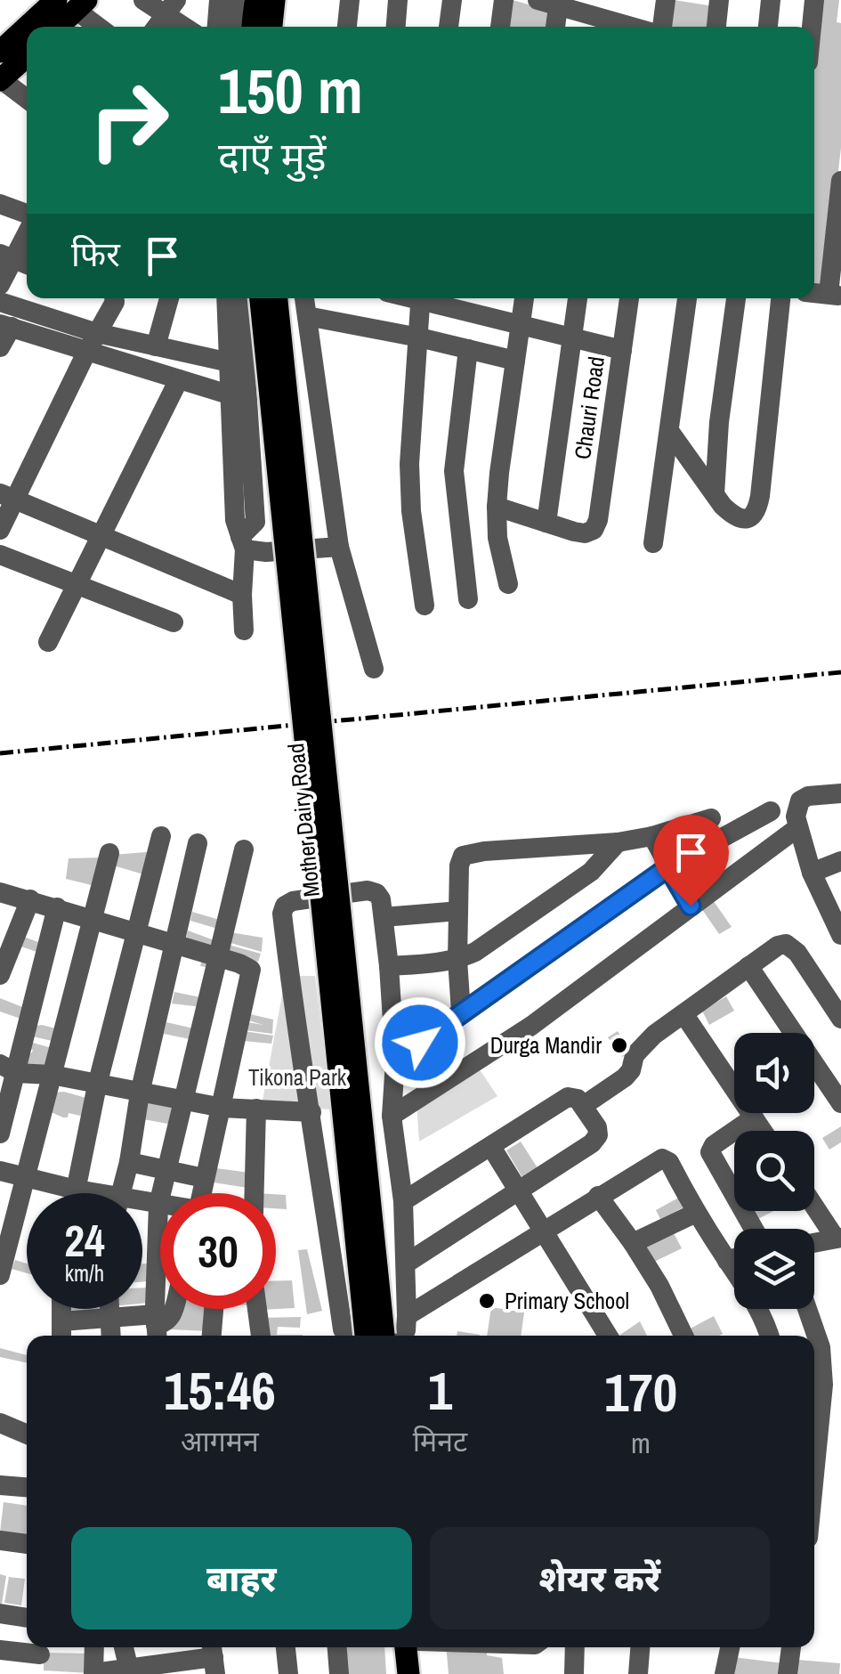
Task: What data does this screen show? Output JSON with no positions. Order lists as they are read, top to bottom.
{
  "streets": {
    "main road": ["Mother Dairy Road"],
    "street": ["Chauri Road"]
  },
  "parks": ["Tikona Park"],
  "places": ["Durga Mandir", "Primary School"],
  "page": {
    "turn": ["150 m", "दाएँ मुड़ें"],
    "then": "फिर",
    "speed": "24 km/h",
    "limit": "30",
    "eta": [
      "15:46",
      "आगमन",
      "1",
      "मिनट",
      "170",
      "m"
    ],
    "buttons": ["बाहर", "शेयर करें"]
  }
}
